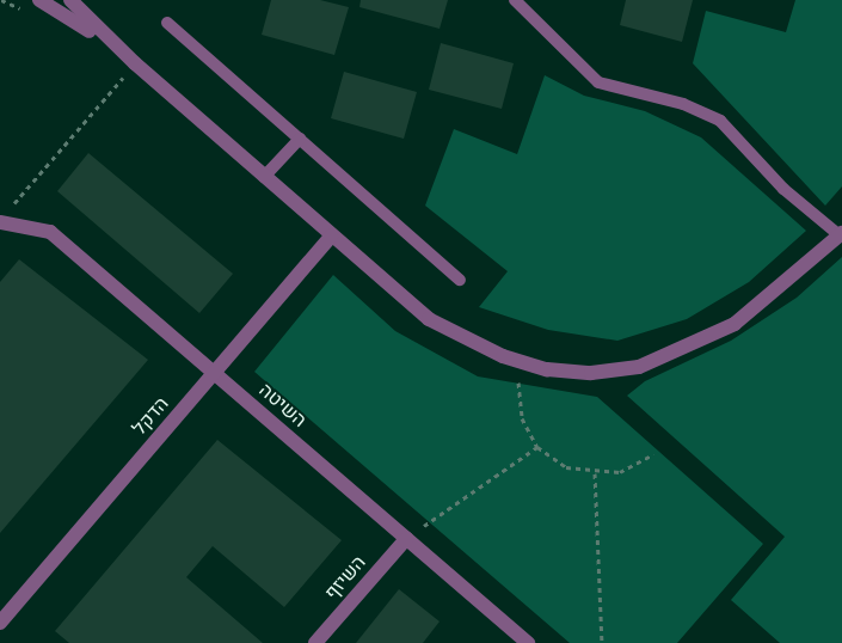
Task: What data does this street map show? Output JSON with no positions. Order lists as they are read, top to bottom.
{
  "streets": {
    "street": ["השיטה", "הדקל", "השיזף"]
  },
  "crossings": [
    ["השיטה", "הדקל"],
    ["השיטה", "השיזף"]
  ]
}
